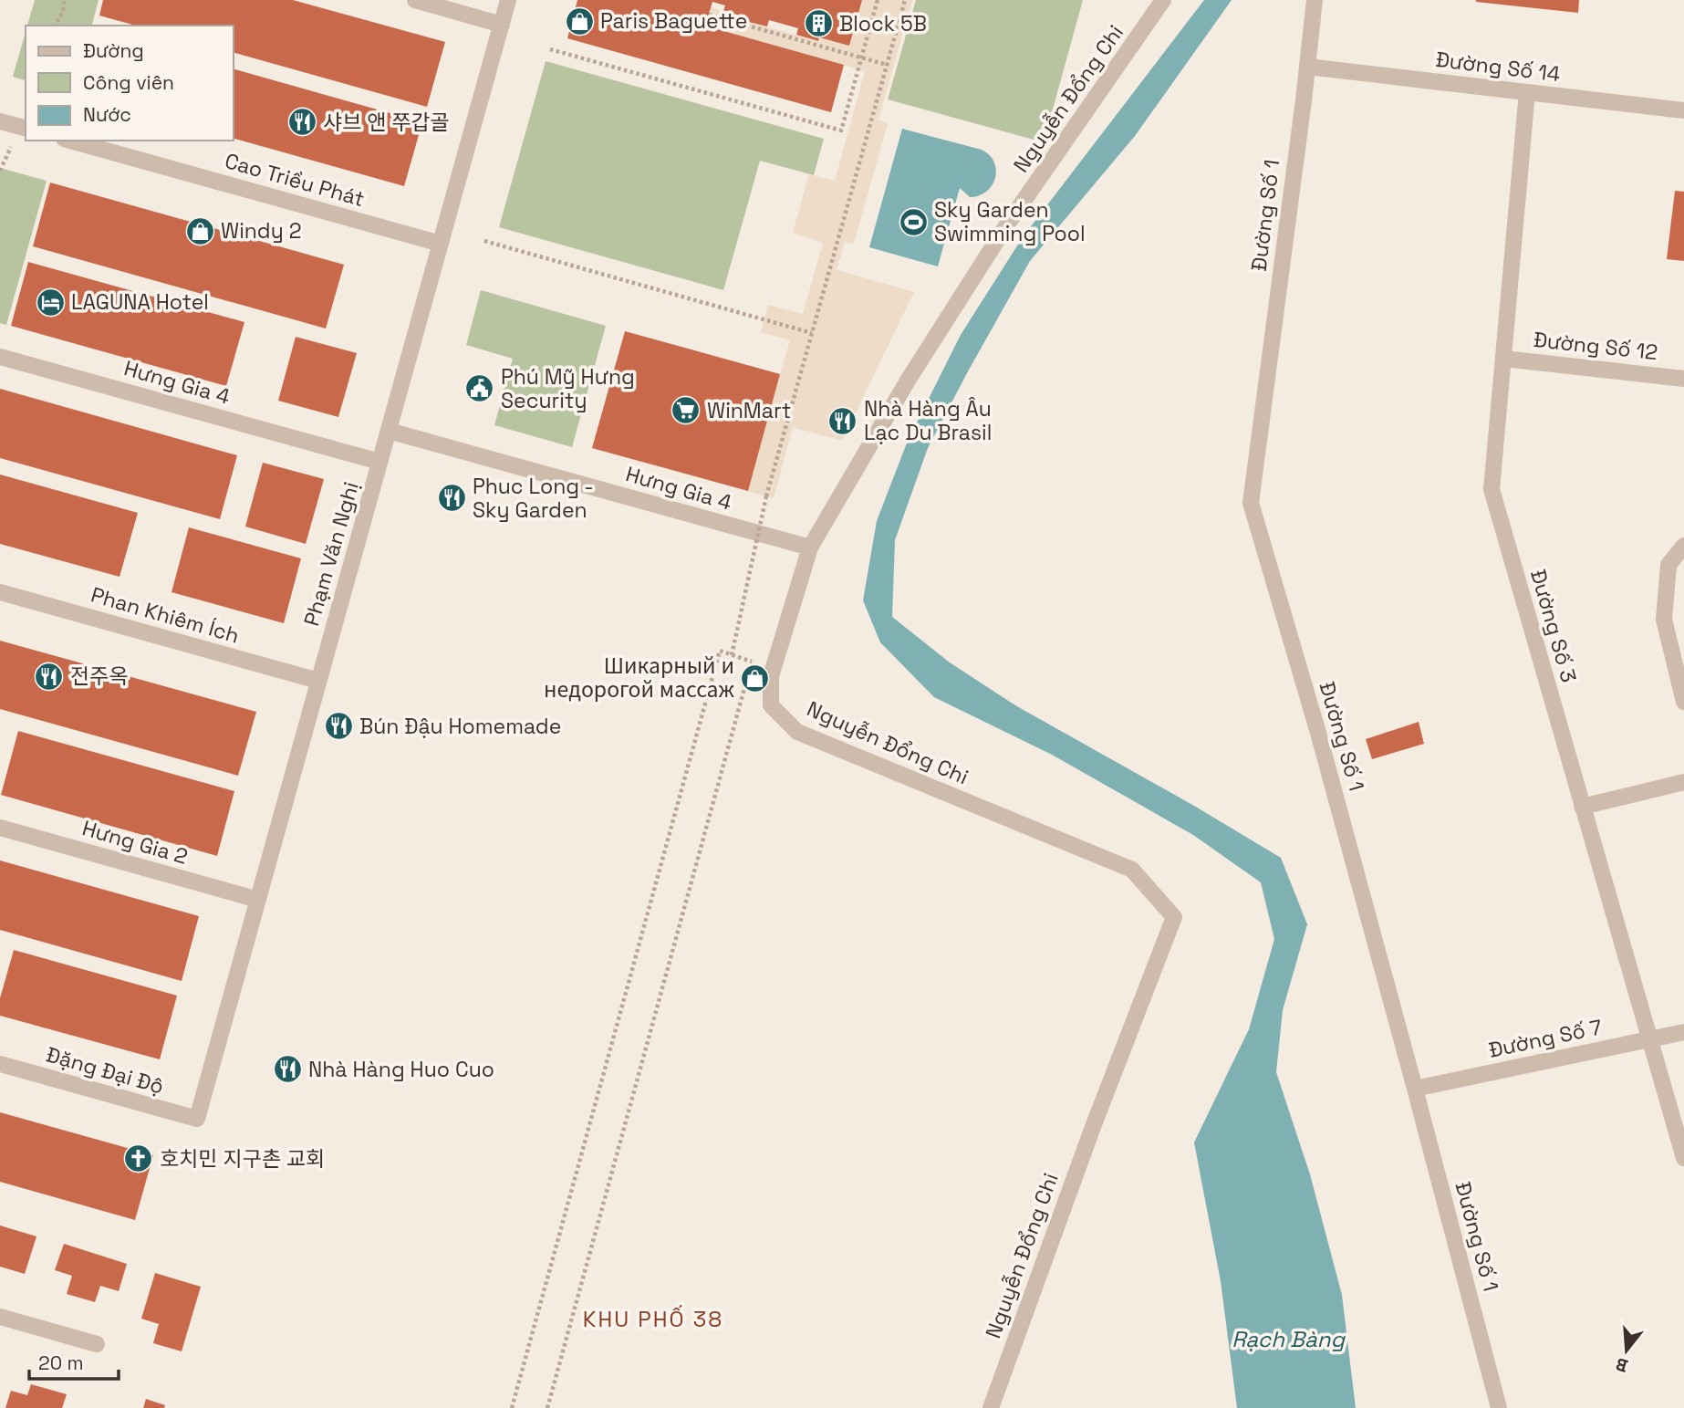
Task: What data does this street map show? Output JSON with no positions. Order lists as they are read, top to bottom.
{
  "streets": {
    "street": [
      "Đường Số 14",
      "Nguyễn Đổng Chi",
      "Cao Triều Phát",
      "Đường Số 1",
      "Đường Số 12",
      "Hưng Gia 4",
      "Phạm Văn Nghị",
      "Phan Khiêm Ích",
      "Đường Số 3",
      "Hưng Gia 2",
      "Đường Số 7",
      "Đặng Đại Độ"
    ]
  },
  "crossings": [
    ["Đường Số 14", "Đường Số 1"],
    ["Đường Số 14", "Đường Số 3"],
    ["Nguyễn Đổng Chi", "Hưng Gia 4"],
    ["Cao Triều Phát", "Phạm Văn Nghị"],
    ["Đường Số 1", "Đường Số 7"],
    ["Đường Số 12", "Đường Số 3"],
    ["Hưng Gia 4", "Phạm Văn Nghị"],
    ["Phạm Văn Nghị", "Phan Khiêm Ích"],
    ["Phạm Văn Nghị", "Hưng Gia 2"],
    ["Phạm Văn Nghị", "Đặng Đại Độ"],
    ["Đường Số 3", "Đường Số 7"]
  ],
  "districts": ["KHU PHỐ 38"],
  "water": ["Rạch Bàng"],
  "places": {
    "shop": ["Paris Baguette", "Windy 2", "Шикарный и недорогой массаж"],
    "building": ["Block 5B"],
    "restaurant": [
      "샤브 앤 쭈갑골",
      "Nhà Hàng Âu Lạc Du Brasil",
      "Phuc Long - Sky Garden",
      "전주옥",
      "Bún Đậu Homemade",
      "Nhà Hàng Huo Cuo"
    ],
    "sports": ["Sky Garden Swimming Pool"],
    "hotel": ["LAGUNA Hotel"],
    "public building": ["Phú Mỹ Hưng Security"],
    "supermarket": ["WinMart"],
    "church": ["호치민 지구촌 교회"]
  },
  "legend": ["Đường", "Công viên", "Nước"],
  "scale_bar": "20 m",
  "north": "bottom"
}
